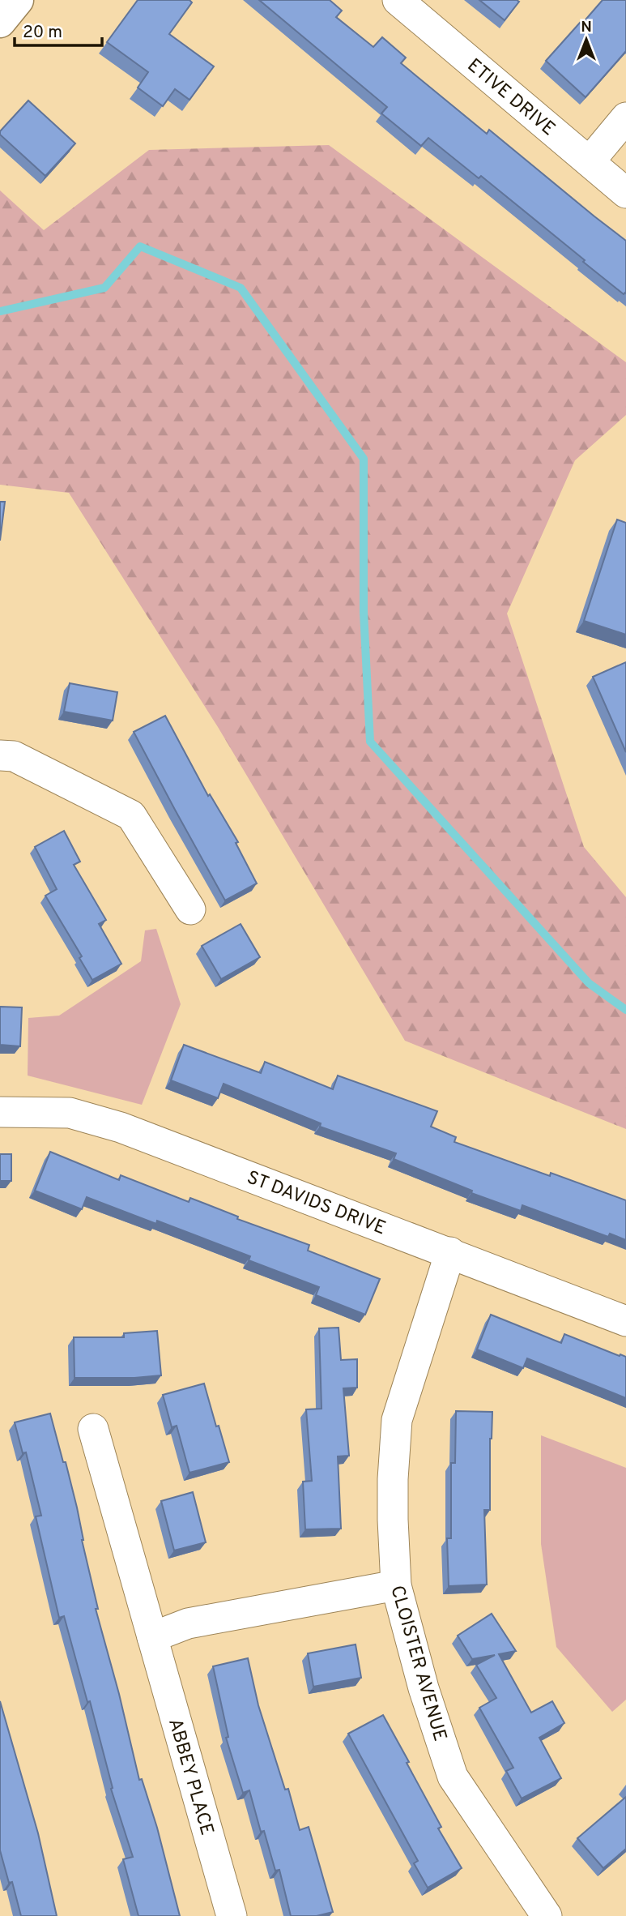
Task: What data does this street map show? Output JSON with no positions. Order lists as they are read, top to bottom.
{
  "streets": {
    "street": [
      "ETIVE DRIVE",
      "ST DAVIDS DRIVE",
      "CLOISTER AVENUE",
      "ABBEY PLACE"
    ]
  },
  "crossings": [
    ["ST DAVIDS DRIVE", "CLOISTER AVENUE"]
  ],
  "scale_bar": "20 m",
  "north": "top"
}
